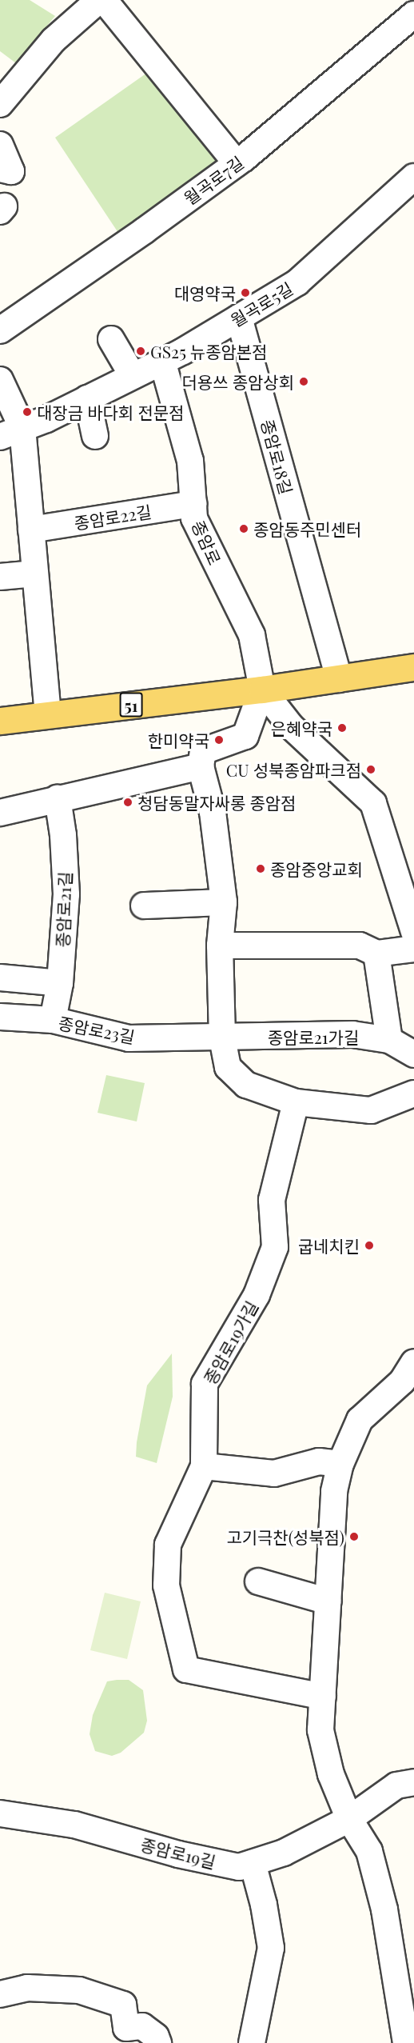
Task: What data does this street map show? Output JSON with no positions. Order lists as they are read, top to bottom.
{
  "streets": {
    "main road": ["51"],
    "street": [
      "월곡로7길",
      "월곡로5길",
      "종암로18길",
      "종암로22길",
      "종암로",
      "종암로21길",
      "종암로23길",
      "종암로21가길",
      "종암로19가길",
      "종암로19길"
    ]
  },
  "crossings": [
    ["월곡로5길", "종암로18길"],
    ["월곡로5길", "종암로"],
    ["종암로18길", "51"],
    ["종암로22길", "종암로"],
    ["종암로", "51"],
    ["종암로21길", "종암로23길"],
    ["종암로23길", "종암로21가길"]
  ],
  "places": [
    "대영약국",
    "GS25 뉴종암본점",
    "더용쓰 종암상회",
    "대장금 바다회 전문점",
    "종암동주민센터",
    "은혜약국",
    "한미약국",
    "CU 성북종암파크점",
    "청담동말자싸롱 종암점",
    "종암중앙교회",
    "굽네치킨",
    "고기극찬(성북점)"
  ]
}
